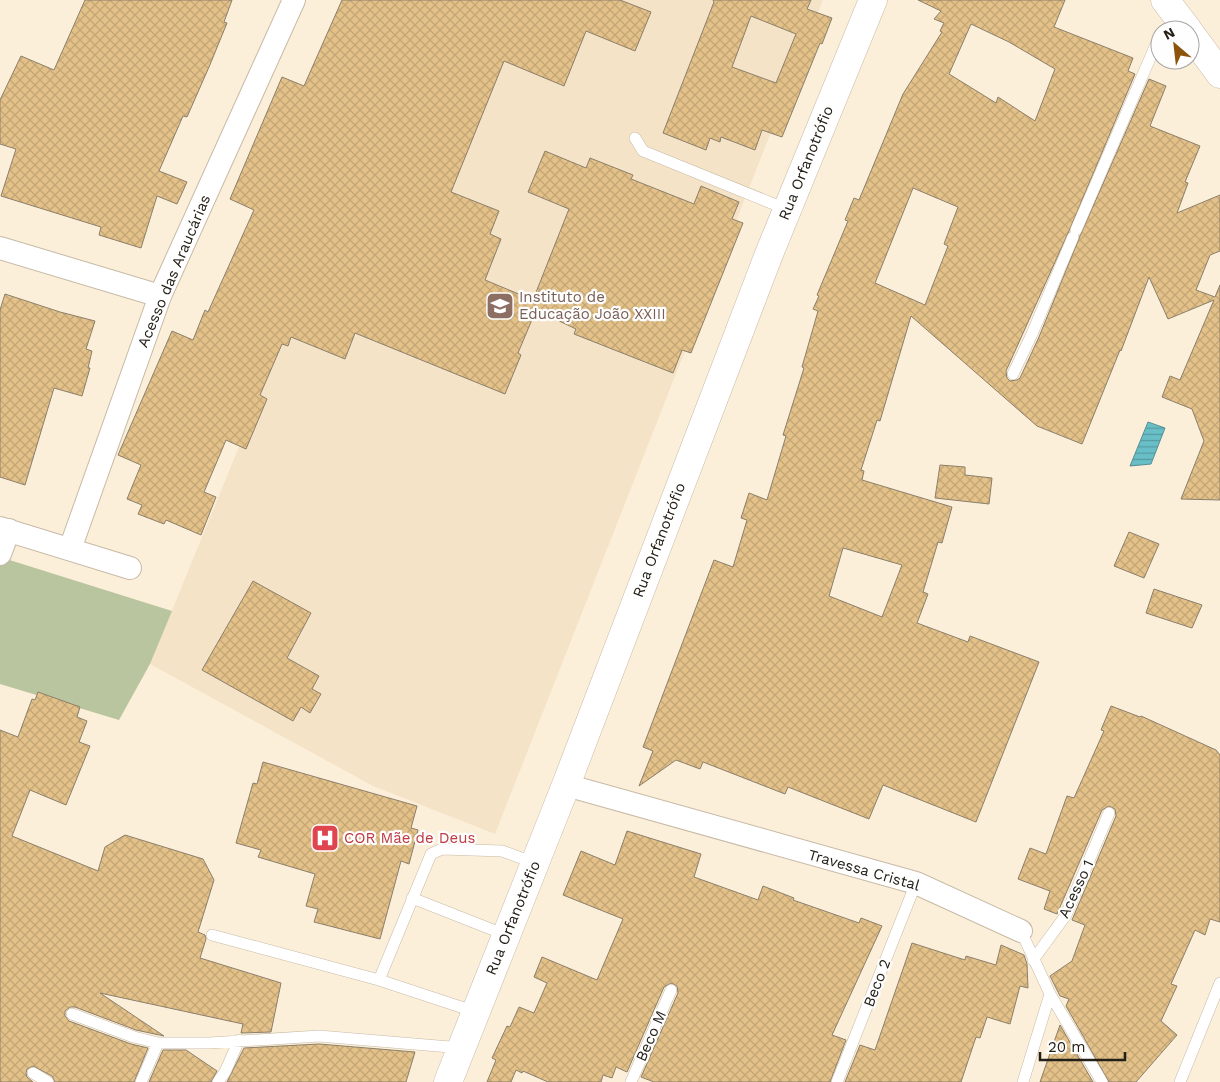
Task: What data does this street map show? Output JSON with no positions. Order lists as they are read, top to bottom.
{
  "streets": {
    "street": ["Rua Orfanotrófio", "Acesso das Araucárias", "Travessa Cristal"],
    "lane": ["Acesso 1", "Beco 2", "Beco M"]
  },
  "crossings": [
    ["Rua Orfanotrófio", "Travessa Cristal"],
    ["Travessa Cristal", "Acesso 1"],
    ["Travessa Cristal", "Beco 2"]
  ],
  "places": {
    "school or university": ["Instituto de Educação João XXIII"],
    "hospital": ["COR Mãe de Deus"]
  },
  "scale_bar": "20 m",
  "north": "top left"
}
